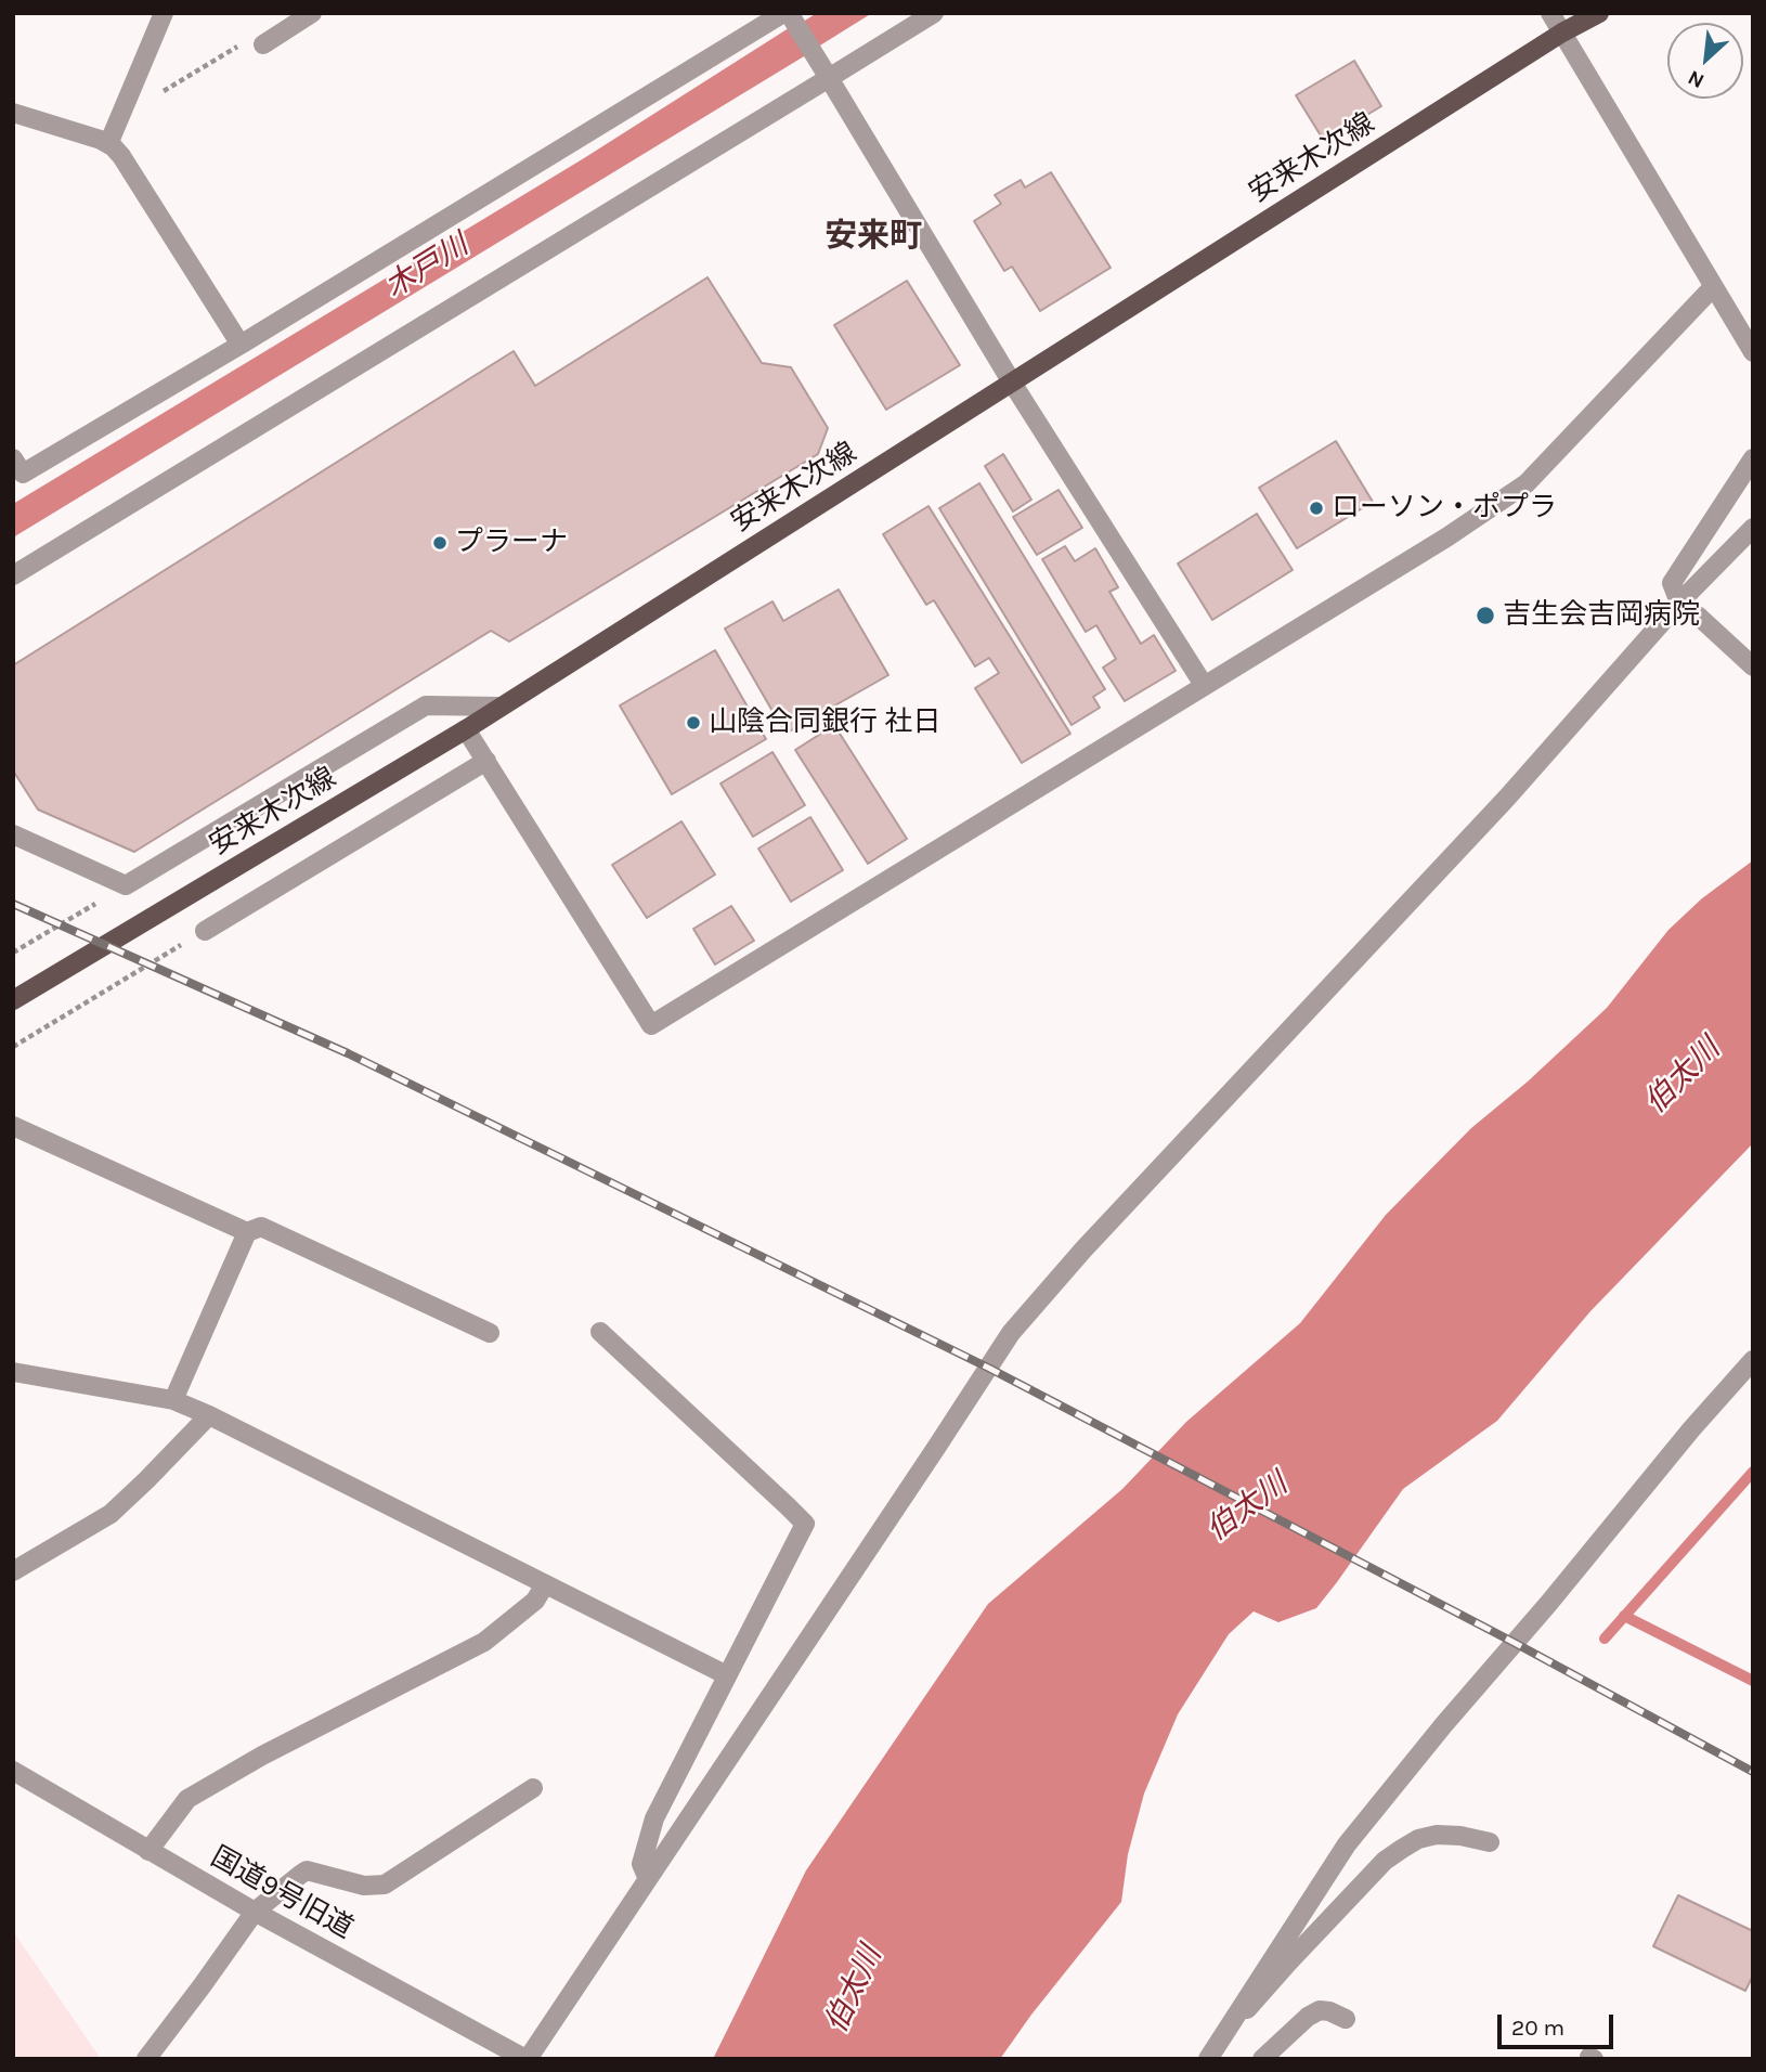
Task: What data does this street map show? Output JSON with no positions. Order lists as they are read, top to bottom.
{
  "streets": {
    "main road": ["安来木次線"],
    "street": ["国道9号旧道"]
  },
  "districts": ["安来町"],
  "water": ["木戸川", "伯太川"],
  "places": [
    "ローソン・ポプラ",
    "プラーナ",
    "吉生会吉岡病院",
    "山陰合同銀行 社日"
  ],
  "scale_bar": "20 m",
  "north": "bottom left"
}
